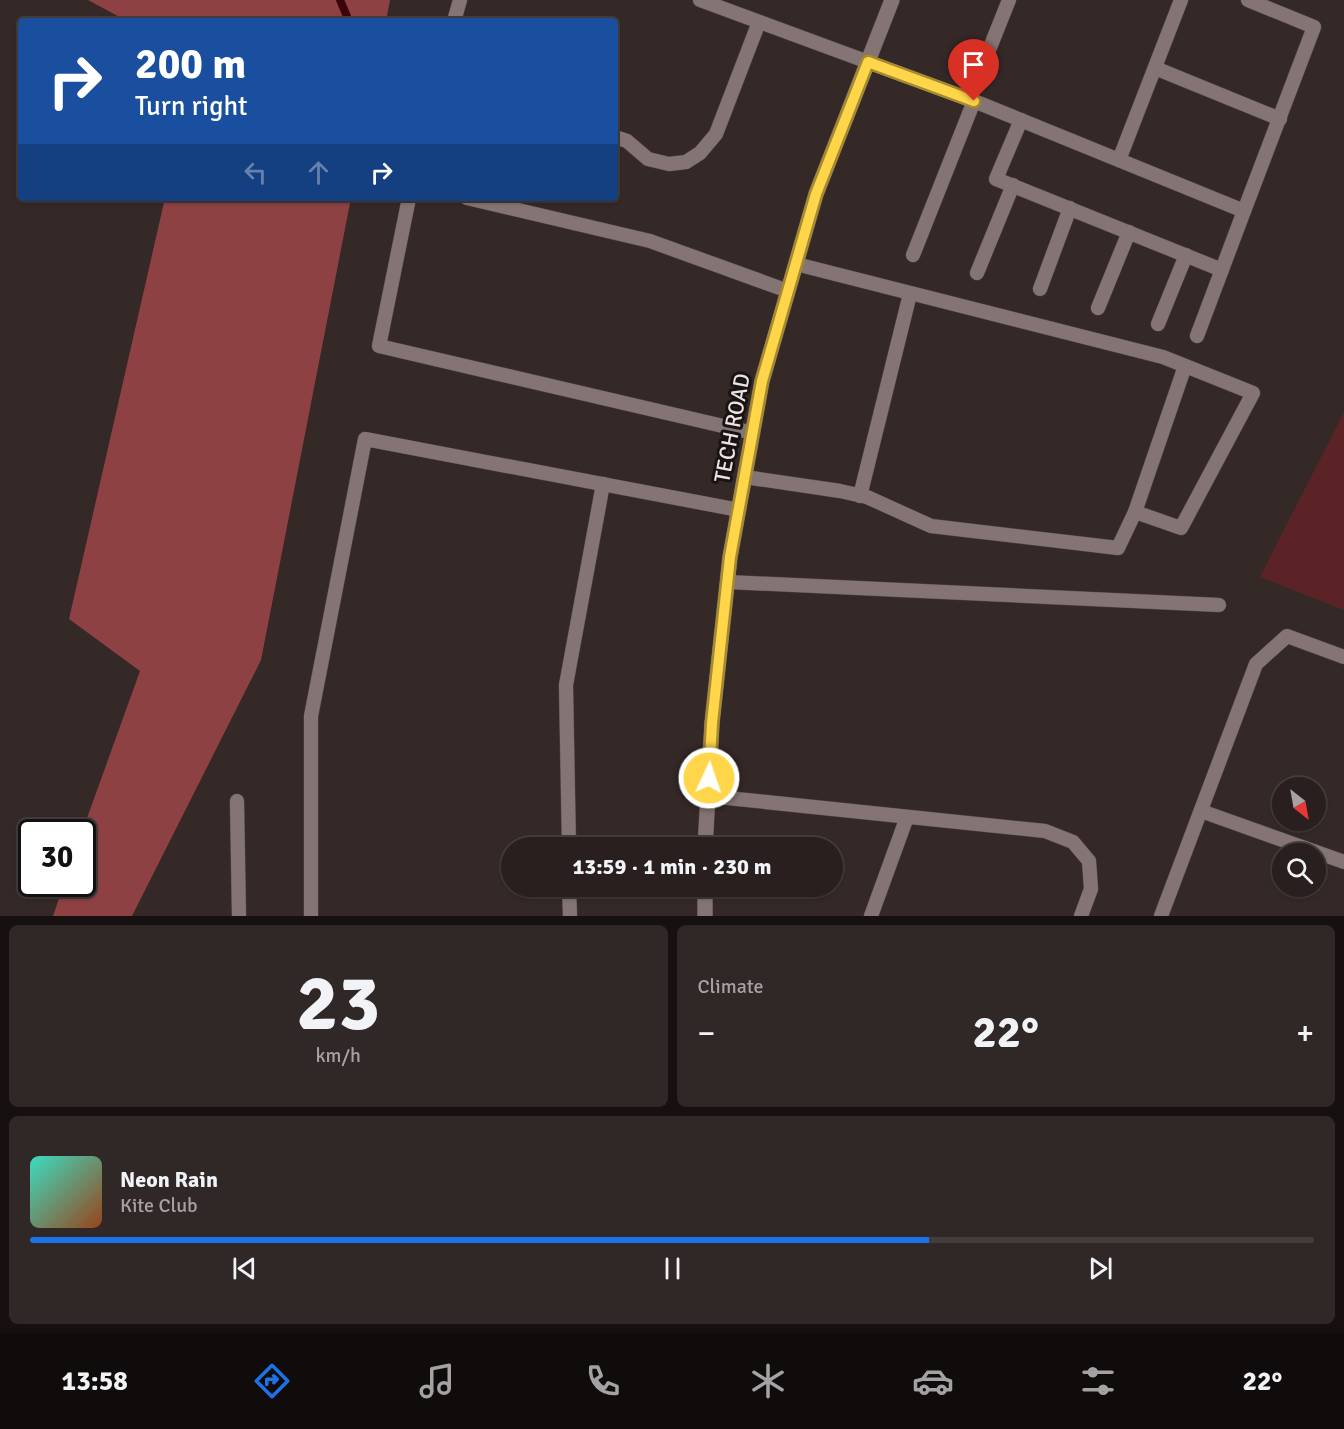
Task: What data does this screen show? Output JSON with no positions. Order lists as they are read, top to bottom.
{
  "streets": {
    "street": ["TECH ROAD"]
  },
  "north": "bottom right",
  "page": {
    "turn": ["200 m", "Turn right"],
    "limit": "30",
    "trip": "13:59 · 1 min · 230 m",
    "tile": [
      ["23", "km/h"],
      "Climate"
    ],
    "heat": ["−", "22°", "+"],
    "song": ["Neon Rain", "Kite Club"],
    "tabs": ["13:58", "22°"]
  }
}
